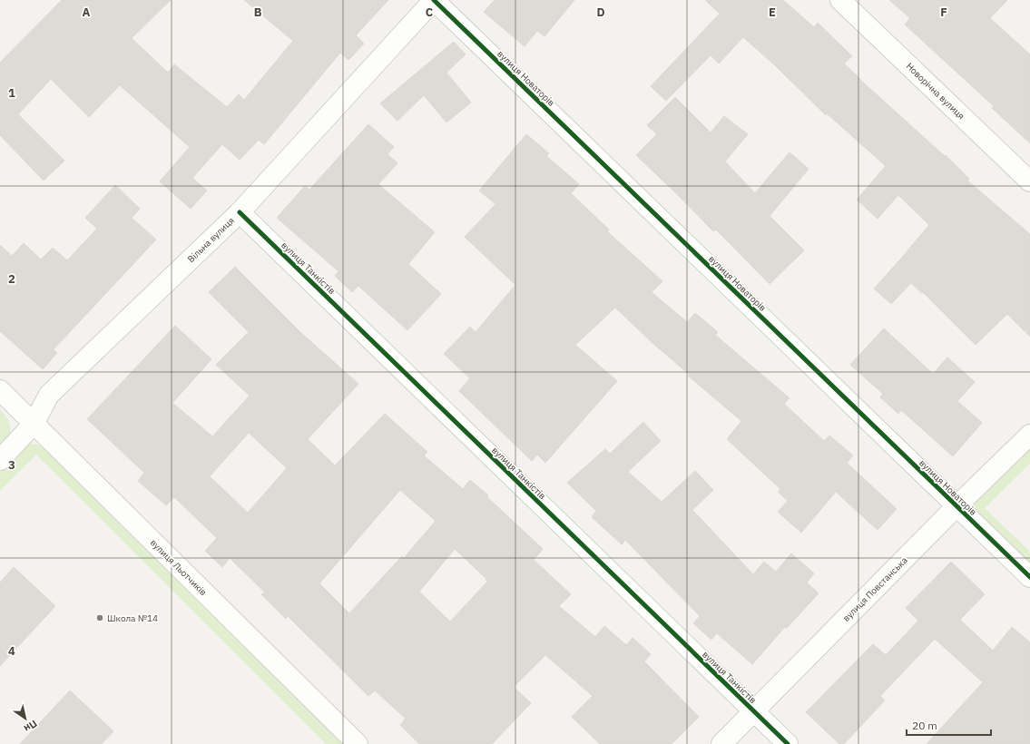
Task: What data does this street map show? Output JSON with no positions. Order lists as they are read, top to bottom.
{
  "streets": {
    "street": [
      "вулиця Новаторів",
      "Новорічна вулиця",
      "Вільна вулиця",
      "вулиця Танкістів",
      "вулиця Льотчиків",
      "вулиця Повстанська"
    ]
  },
  "crossings": [
    ["вулиця Новаторів", "Вільна вулиця"],
    ["вулиця Новаторів", "вулиця Повстанська"],
    ["Вільна вулиця", "вулиця Танкістів"],
    ["Вільна вулиця", "вулиця Льотчиків"],
    ["вулиця Танкістів", "вулиця Повстанська"]
  ],
  "places": ["Школа №14"],
  "scale_bar": "20 m",
  "north": "bottom right",
  "grid": {
    "columns": [
      "A",
      "B",
      "C",
      "D",
      "E",
      "F"
    ],
    "rows": [
      "1",
      "2",
      "3",
      "4"
    ]
  }
}
